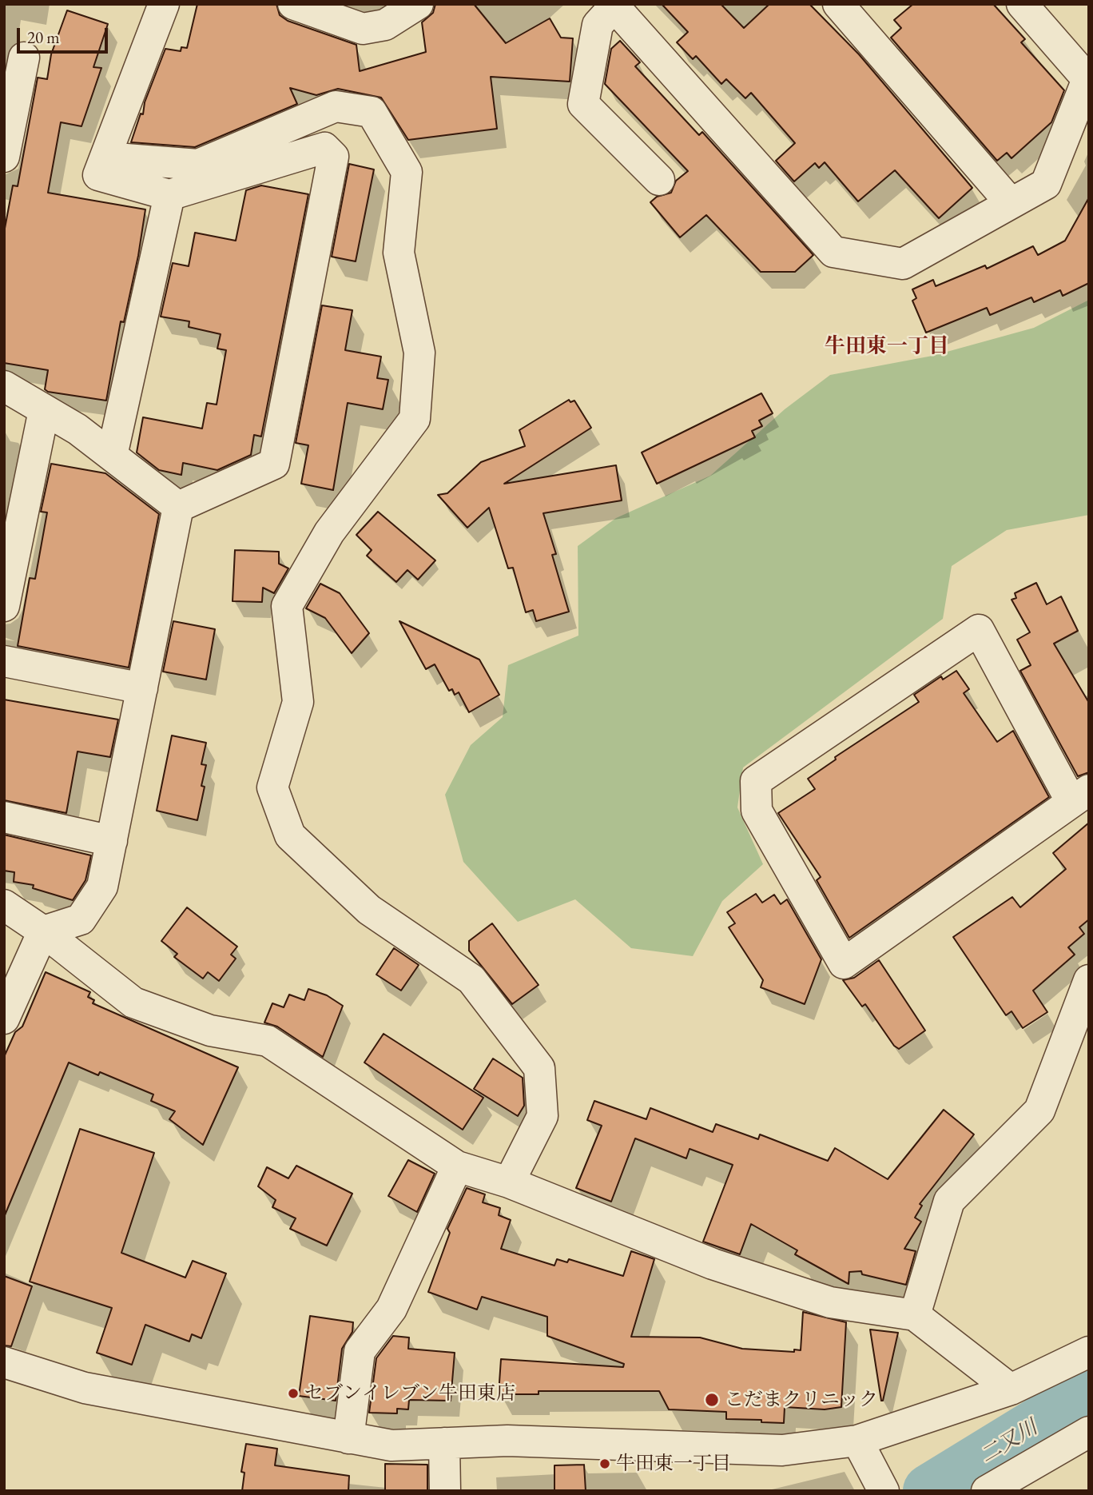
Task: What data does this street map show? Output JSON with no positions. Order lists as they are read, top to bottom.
{
  "districts": ["牛田東一丁目"],
  "water": ["二又川"],
  "places": ["セブンイレブン牛田東店", "こだまクリニック", "牛田東一丁目"],
  "scale_bar": "20 m"
}
